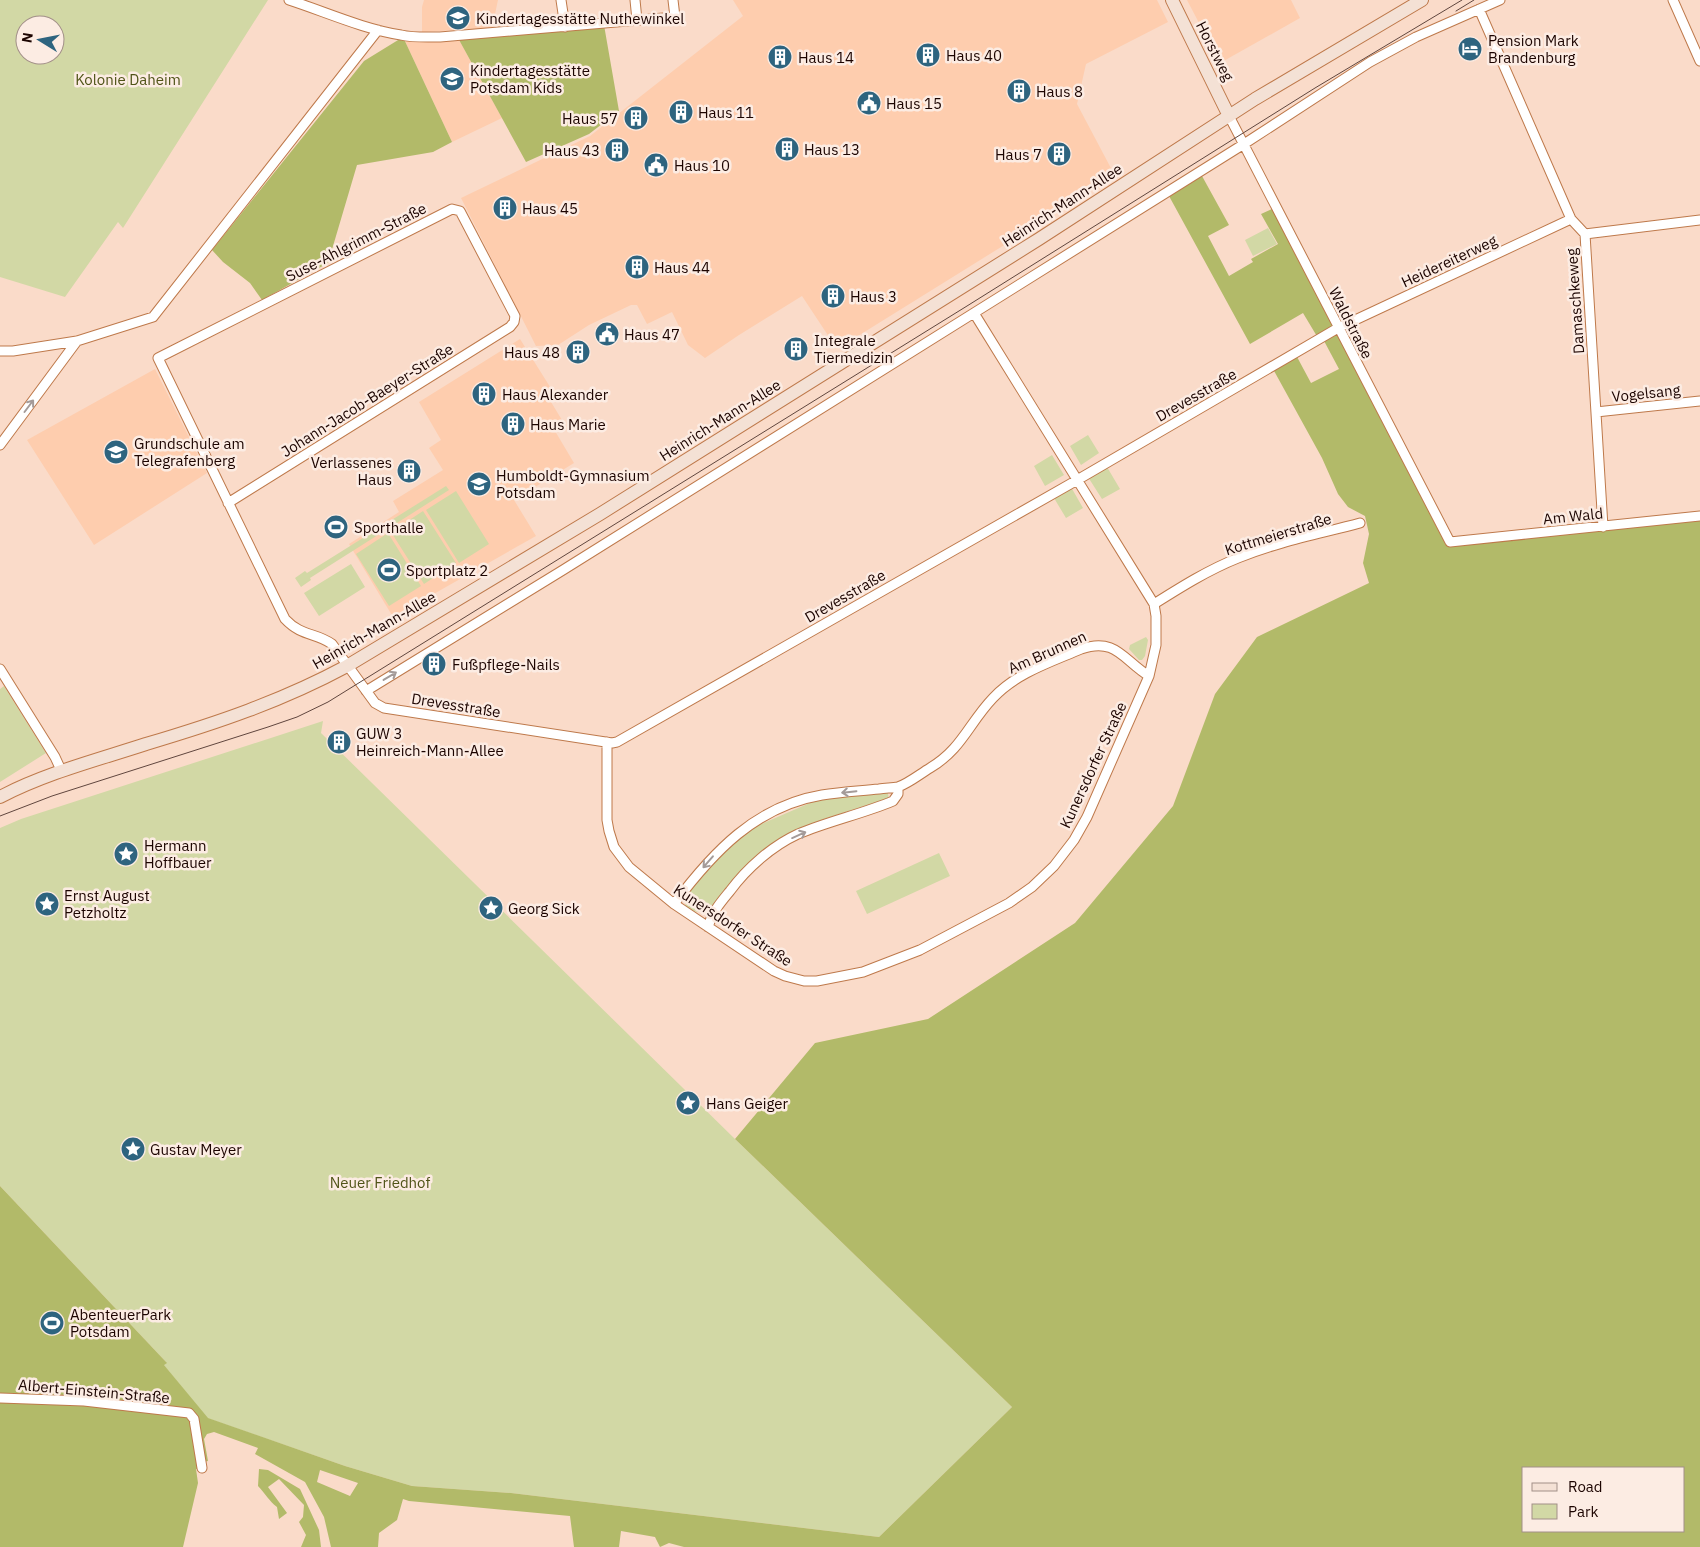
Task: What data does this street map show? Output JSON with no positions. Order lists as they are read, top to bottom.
{
  "streets": {
    "main road": ["Horstweg", "Heinrich-Mann-Allee"],
    "street": [
      "Suse-Ahlgrimm-Straße",
      "Heidereiterweg",
      "Damaschkeweg",
      "Waldstraße",
      "Vogelsang",
      "Drevesstraße",
      "Johann-Jacob-Baeyer-Straße",
      "Am Wald",
      "Kottmeierstraße",
      "Am Brunnen",
      "Kunersdorfer Straße",
      "Albert-Einstein-Straße"
    ]
  },
  "crossings": [
    ["Horstweg", "Heinrich-Mann-Allee"],
    ["Horstweg", "Waldstraße"],
    ["Heinrich-Mann-Allee", "Waldstraße"],
    ["Heinrich-Mann-Allee", "Drevesstraße"],
    ["Suse-Ahlgrimm-Straße", "Drevesstraße"],
    ["Suse-Ahlgrimm-Straße", "Johann-Jacob-Baeyer-Straße"],
    ["Heidereiterweg", "Damaschkeweg"],
    ["Heidereiterweg", "Waldstraße"],
    ["Heidereiterweg", "Drevesstraße"],
    ["Damaschkeweg", "Vogelsang"],
    ["Damaschkeweg", "Am Wald"],
    ["Waldstraße", "Drevesstraße"],
    ["Waldstraße", "Am Wald"],
    ["Drevesstraße", "Johann-Jacob-Baeyer-Straße"],
    ["Drevesstraße", "Kunersdorfer Straße"],
    ["Kottmeierstraße", "Kunersdorfer Straße"],
    ["Am Brunnen", "Kunersdorfer Straße"]
  ],
  "parks": ["Kolonie Daheim", "Neuer Friedhof"],
  "places": {
    "school or university": [
      "Kindertagesstätte Nuthewinkel",
      "Kindertagesstätte Potsdam Kids",
      "Grundschule am Telegrafenberg",
      "Humboldt-Gymnasium Potsdam"
    ],
    "hotel": ["Pension Mark Brandenburg"],
    "building": [
      "Haus 40",
      "Haus 14",
      "Haus 8",
      "Haus 11",
      "Haus 57",
      "Haus 13",
      "Haus 43",
      "Haus 7",
      "Haus 45",
      "Haus 44",
      "Haus 3",
      "Integrale Tiermedizin",
      "Haus 48",
      "Haus Alexander",
      "Haus Marie",
      "Verlassenes Haus",
      "Fußpflege-Nails",
      "GUW 3 Heinreich-Mann-Allee"
    ],
    "public building": ["Haus 15", "Haus 10", "Haus 47"],
    "sports": ["Sporthalle", "Sportplatz 2", "AbenteuerPark Potsdam"],
    "place": [
      "Hermann Hoffbauer",
      "Ernst August Petzholtz",
      "Georg Sick",
      "Hans Geiger",
      "Gustav Meyer"
    ]
  },
  "legend": ["Road", "Park"],
  "north": "left"
}
